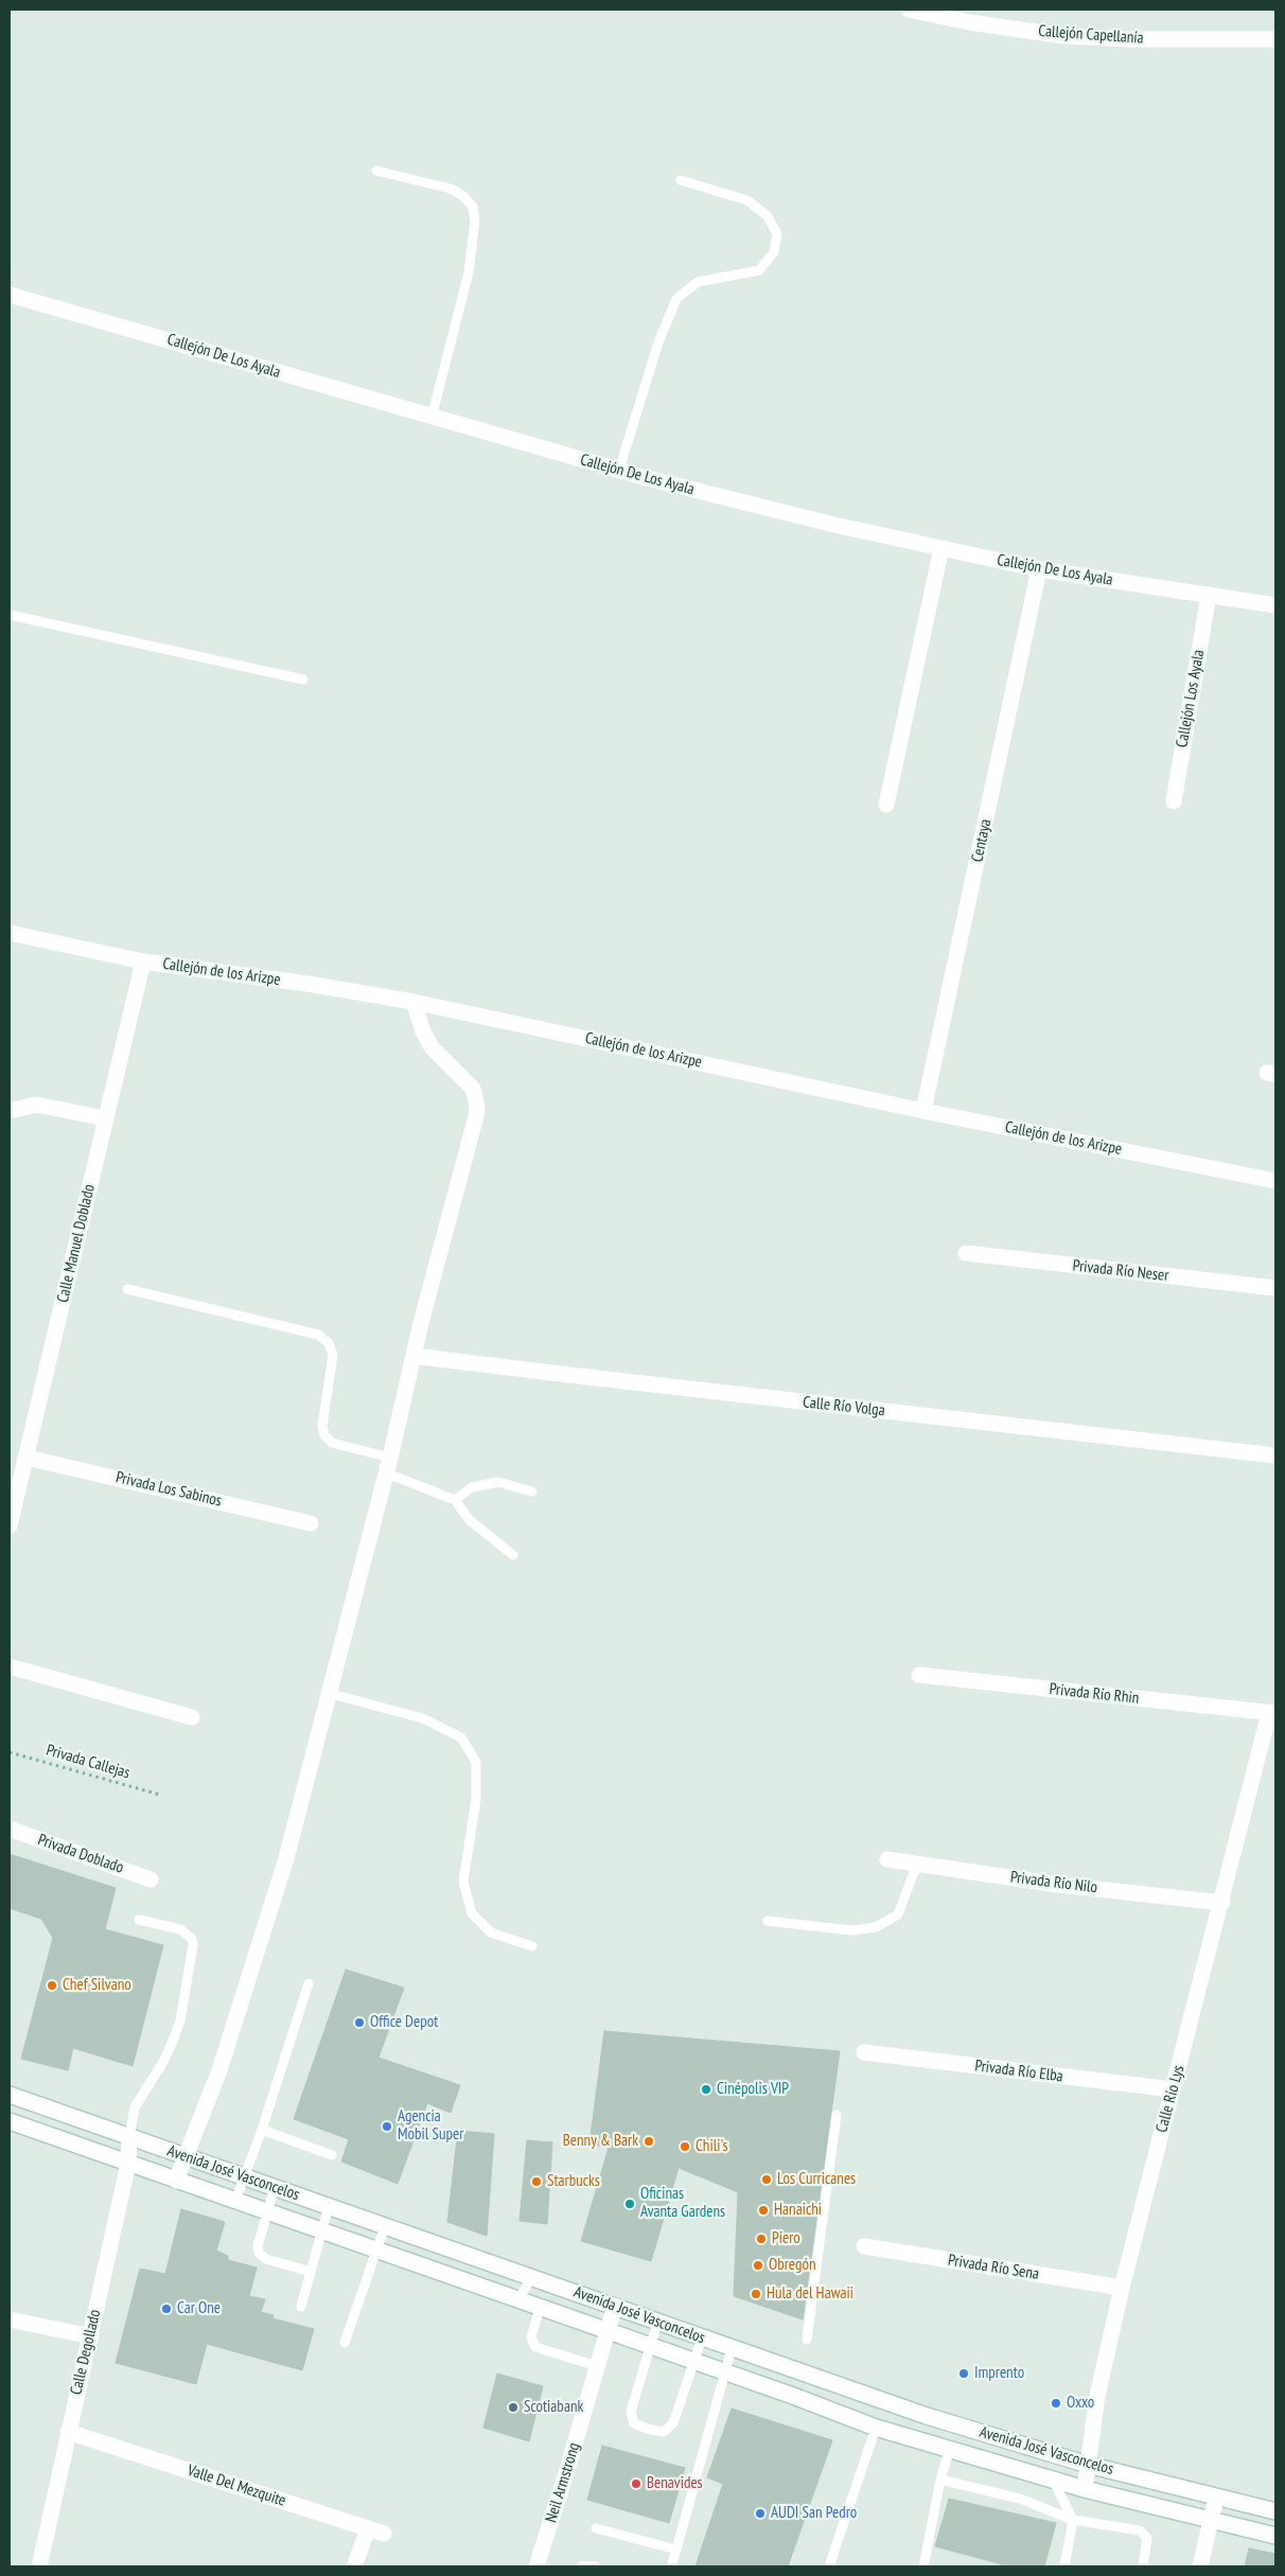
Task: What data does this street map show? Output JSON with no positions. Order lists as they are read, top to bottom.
{
  "streets": {
    "street": [
      "Callejón Capellanía",
      "Callejón De Los Ayala",
      "Callejón Los Ayala",
      "Centaya",
      "Callejón de los Arizpe",
      "Calle Manuel Doblado",
      "Privada Río Neser",
      "Calle Río Volga",
      "Privada Los Sabinos",
      "Privada Río Rhin",
      "Privada Doblado",
      "Privada Río Nilo",
      "Privada Río Elba",
      "Calle Río Lys",
      "Avenida José Vasconcelos",
      "Privada Río Sena",
      "Calle Degollado",
      "Neil Armstrong",
      "Valle Del Mezquite"
    ],
    "path": ["Privada Callejas"]
  },
  "crossings": [
    ["Callejón De Los Ayala", "Callejón Los Ayala"],
    ["Callejón De Los Ayala", "Centaya"],
    ["Centaya", "Callejón de los Arizpe"],
    ["Callejón de los Arizpe", "Calle Manuel Doblado"],
    ["Calle Manuel Doblado", "Privada Los Sabinos"],
    ["Privada Río Rhin", "Calle Río Lys"],
    ["Privada Río Nilo", "Calle Río Lys"],
    ["Privada Río Elba", "Calle Río Lys"],
    ["Calle Río Lys", "Avenida José Vasconcelos"],
    ["Calle Río Lys", "Privada Río Sena"],
    ["Avenida José Vasconcelos", "Calle Degollado"],
    ["Avenida José Vasconcelos", "Neil Armstrong"],
    ["Calle Degollado", "Valle Del Mezquite"]
  ],
  "places": [
    "Chef Silvano",
    "Office Depot",
    "Cinépolis VIP",
    "Agencia Mobil Super",
    "Benny & Bark",
    "Chili's",
    "Los Curricanes",
    "Starbucks",
    "Oficinas Avanta Gardens",
    "Hanaichi",
    "Piero",
    "Obregón",
    "Hula del Hawaii",
    "Car One",
    "Imprento",
    "Oxxo",
    "Scotiabank",
    "Benavides",
    "AUDI San Pedro"
  ]
}
